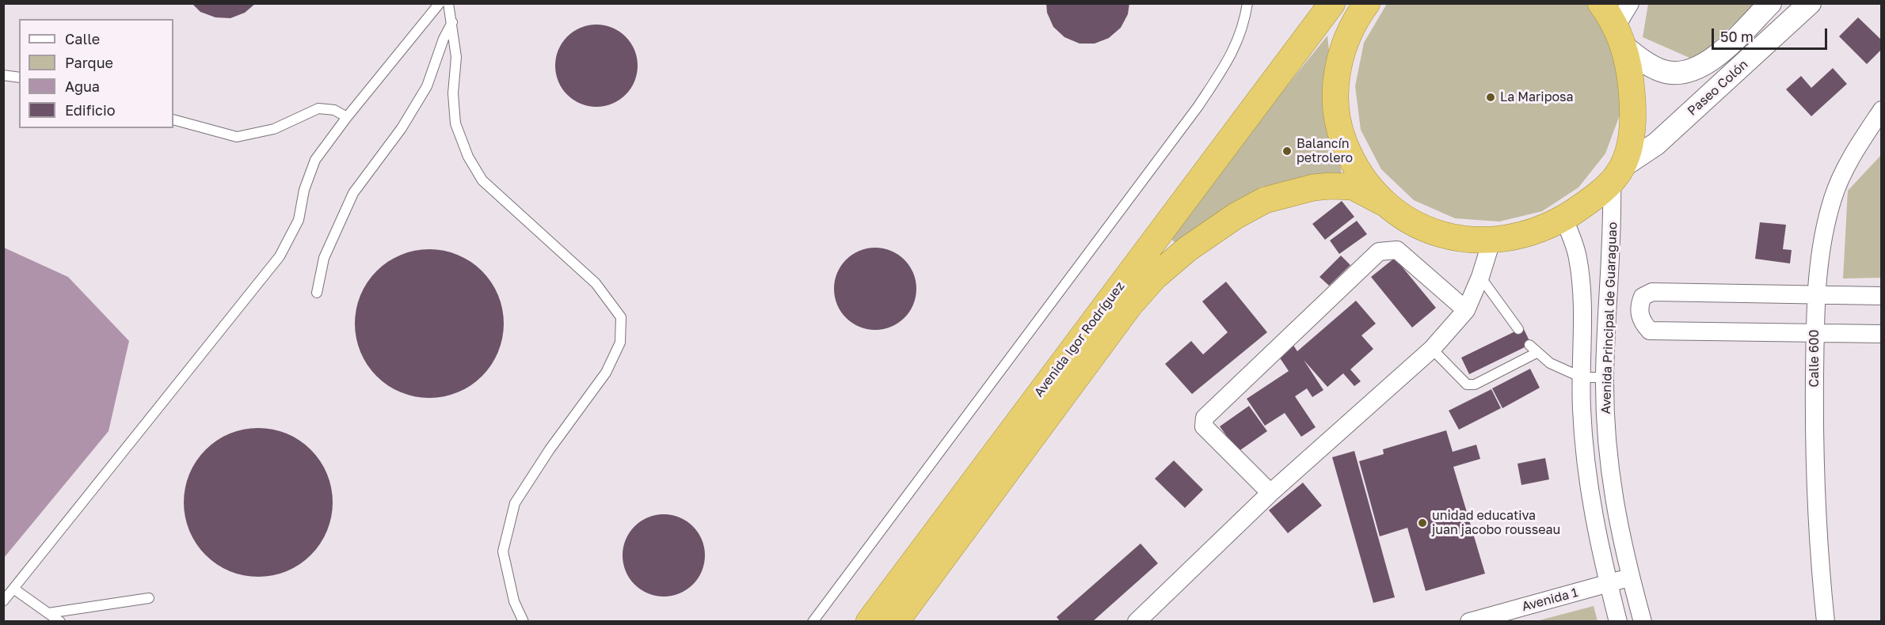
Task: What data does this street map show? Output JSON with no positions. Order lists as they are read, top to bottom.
{
  "streets": {
    "highway": ["Avenida Igor Rodríguez"],
    "street": [
      "Paseo Colón",
      "Avenida Principal de Guaraguao",
      "Calle 600",
      "Avenida 1"
    ]
  },
  "crossings": [
    ["Paseo Colón", "Avenida Principal de Guaraguao"],
    ["Avenida Principal de Guaraguao", "Avenida 1"]
  ],
  "places": ["La Mariposa", "Balancín petrolero", "unidad educativa juan jacobo rousseau"],
  "legend": [
    "Calle",
    "Parque",
    "Agua",
    "Edificio"
  ],
  "scale_bar": "50 m"
}
